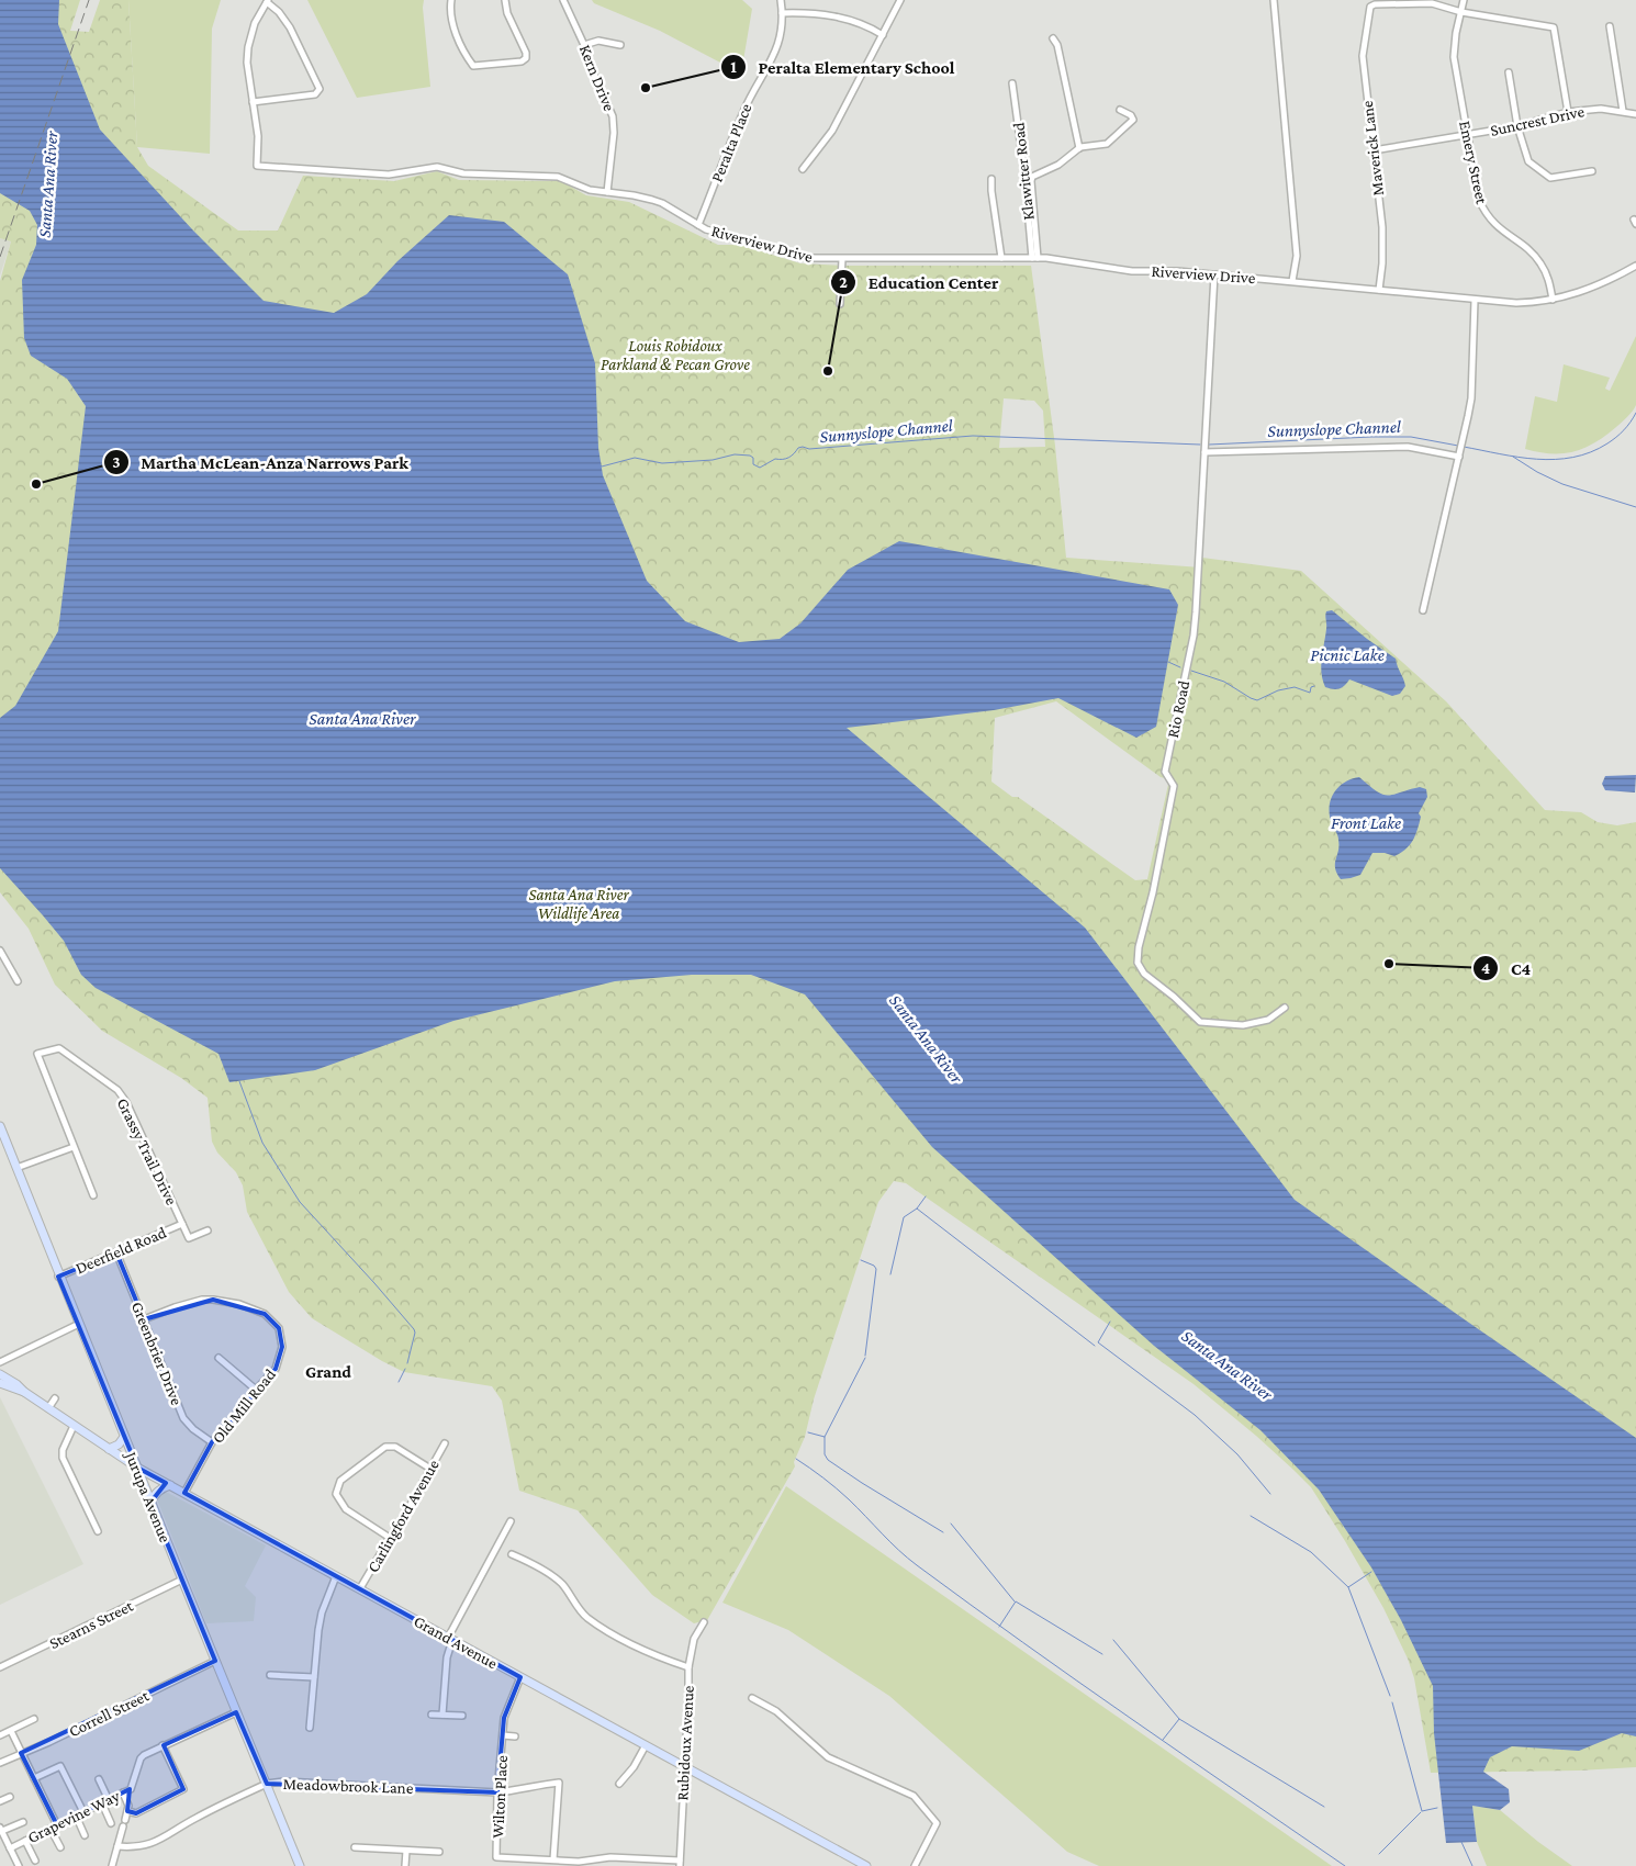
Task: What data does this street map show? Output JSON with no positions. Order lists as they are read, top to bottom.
{
  "streets": {
    "main road": ["Jurupa Avenue", "Grand Avenue"],
    "street": [
      "Kern Drive",
      "Suncrest Drive",
      "Peralta Place",
      "Maverick Lane",
      "Emery Street",
      "Klawitter Road",
      "Riverview Drive",
      "Rio Road",
      "Grassy Trail Drive",
      "Deerfield Road",
      "Greenbrier Drive",
      "Old Mill Road",
      "Carlingford Avenue",
      "Stearns Street",
      "Correll Street",
      "Rubidoux Avenue",
      "Meadowbrook Lane",
      "Wilton Place",
      "Grapevine Way"
    ]
  },
  "crossings": [
    ["Kern Drive", "Riverview Drive"],
    ["Suncrest Drive", "Maverick Lane"],
    ["Suncrest Drive", "Emery Street"],
    ["Peralta Place", "Riverview Drive"],
    ["Maverick Lane", "Emery Street"],
    ["Maverick Lane", "Riverview Drive"],
    ["Emery Street", "Riverview Drive"],
    ["Klawitter Road", "Riverview Drive"],
    ["Riverview Drive", "Rio Road"],
    ["Grassy Trail Drive", "Deerfield Road"],
    ["Deerfield Road", "Greenbrier Drive"],
    ["Deerfield Road", "Jurupa Avenue"],
    ["Greenbrier Drive", "Old Mill Road"],
    ["Old Mill Road", "Grand Avenue"],
    ["Jurupa Avenue", "Stearns Street"],
    ["Jurupa Avenue", "Grand Avenue"],
    ["Jurupa Avenue", "Correll Street"],
    ["Jurupa Avenue", "Meadowbrook Lane"],
    ["Jurupa Avenue", "Grapevine Way"],
    ["Carlingford Avenue", "Grand Avenue"],
    ["Grand Avenue", "Rubidoux Avenue"],
    ["Grand Avenue", "Wilton Place"],
    ["Meadowbrook Lane", "Wilton Place"]
  ],
  "districts": ["Grand"],
  "water": [
    "Santa Ana River",
    "Sunnyslope Channel",
    "Picnic Lake",
    "Front Lake"
  ],
  "parks": ["Louis Robidoux Parkland & Pecan Grove", "Santa Ana River Wildlife Area"],
  "places": [
    "Peralta Elementary School",
    "Education Center",
    "Martha McLean-Anza Narrows Park",
    "C4"
  ]
}
